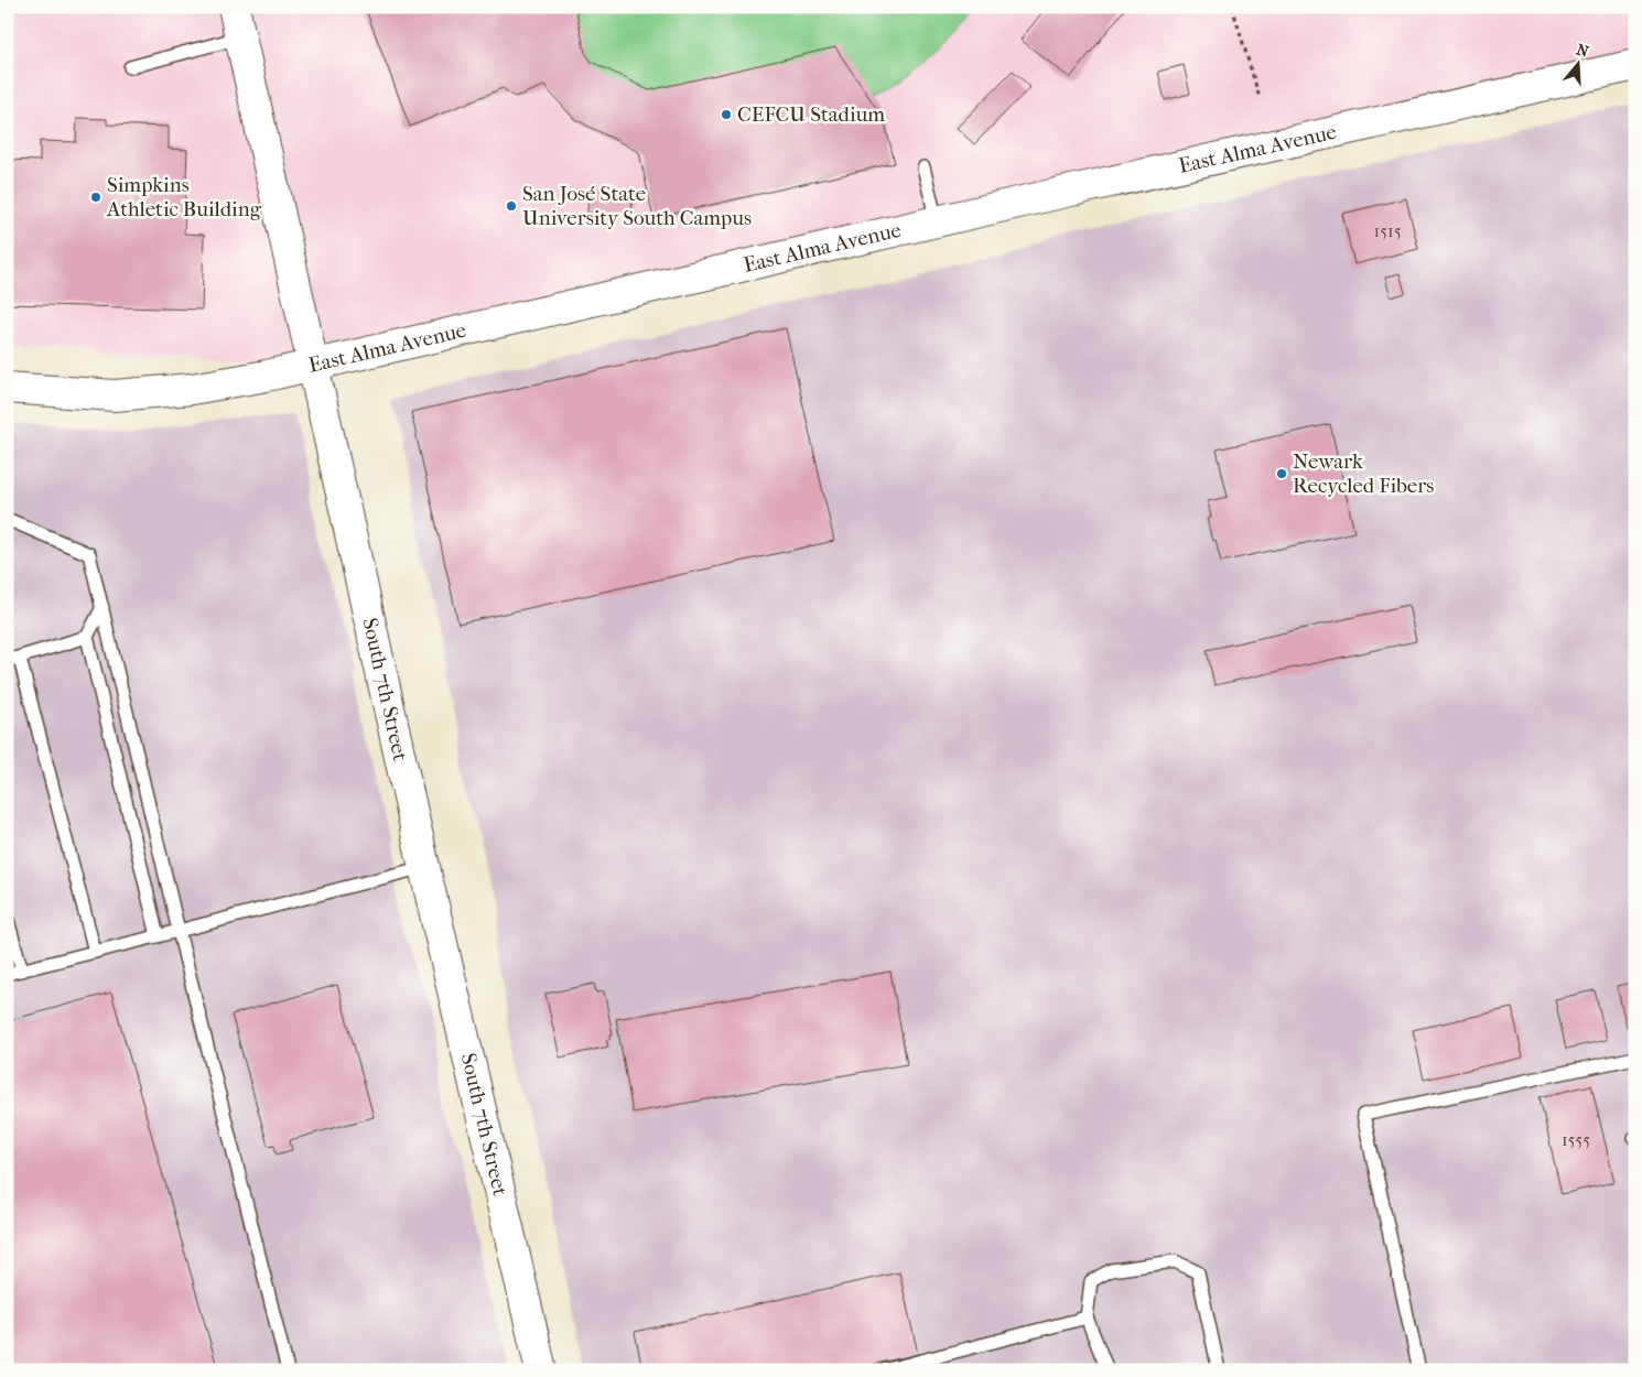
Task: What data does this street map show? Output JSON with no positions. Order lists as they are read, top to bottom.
{
  "streets": {
    "main road": ["East Alma Avenue", "South 7th Street"]
  },
  "crossings": [
    ["East Alma Avenue", "South 7th Street"]
  ],
  "places": [
    "CEFCU Stadium",
    "Simpkins Athletic Building",
    "San José State University South Campus",
    "Newark Recycled Fibers"
  ],
  "house_numbers": ["1515", "1555"],
  "north": "top"
}
